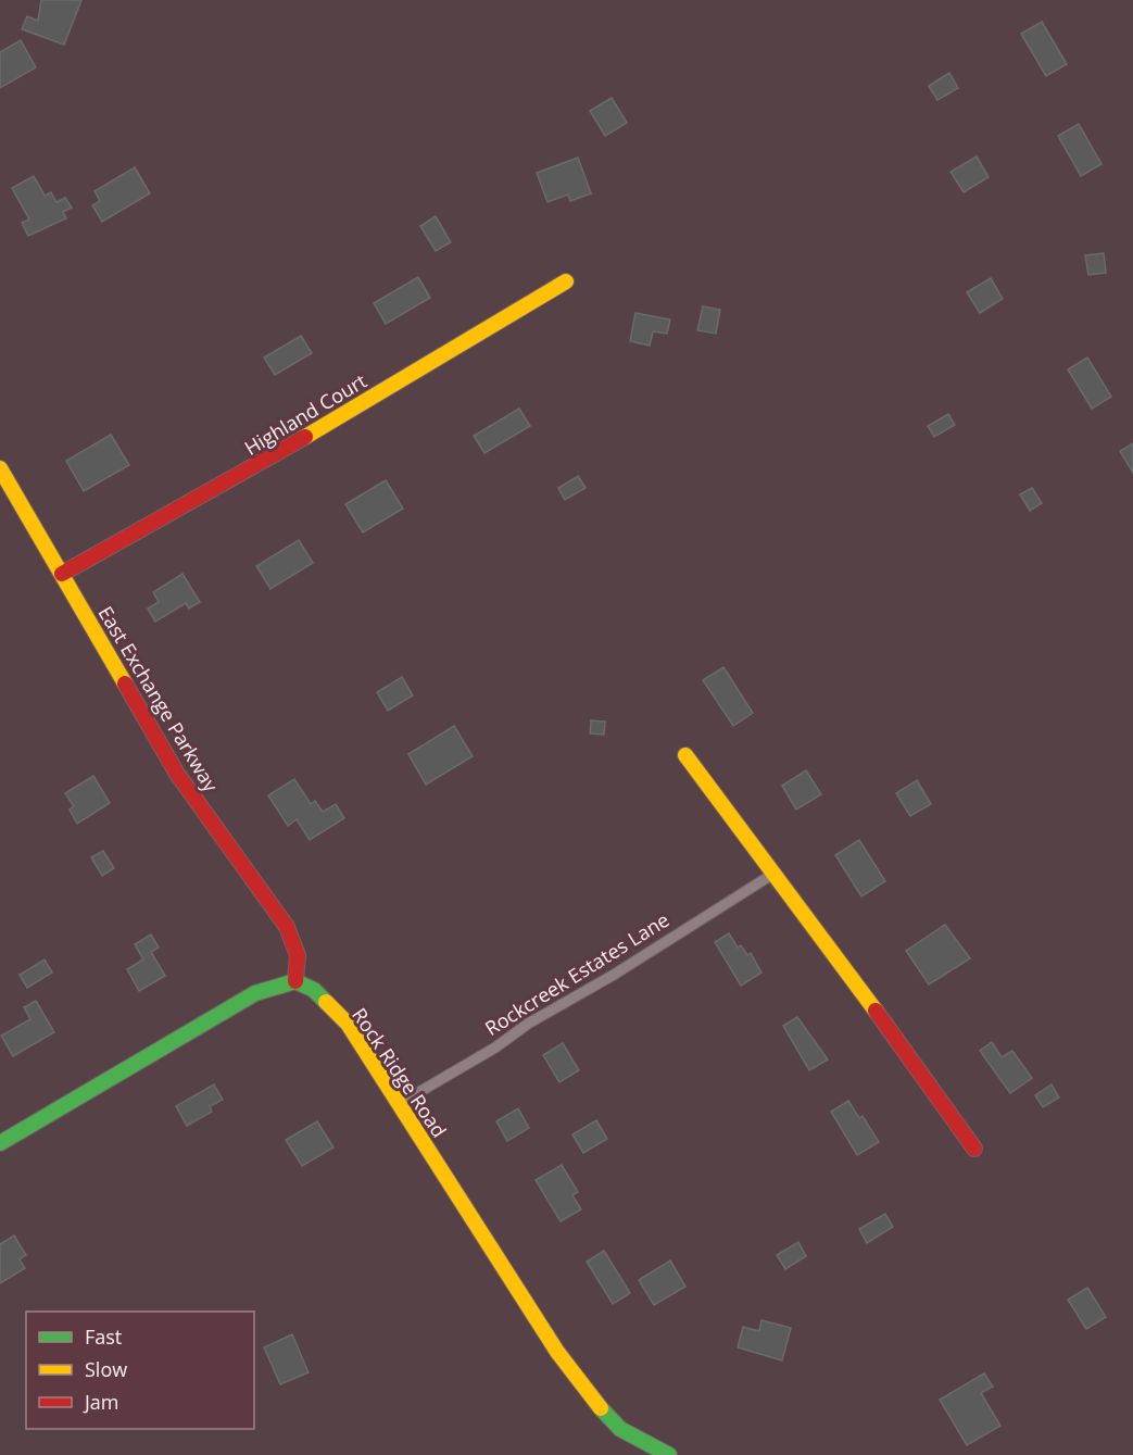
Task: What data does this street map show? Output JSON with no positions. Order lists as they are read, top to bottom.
{
  "streets": {
    "street": [
      "Highland Court",
      "East Exchange Parkway",
      "Rockcreek Estates Lane",
      "Rock Ridge Road"
    ]
  },
  "crossings": [
    ["Highland Court", "East Exchange Parkway"],
    ["East Exchange Parkway", "Rock Ridge Road"],
    ["Rockcreek Estates Lane", "Rock Ridge Road"]
  ],
  "legend": ["Fast", "Slow", "Jam"]
}
